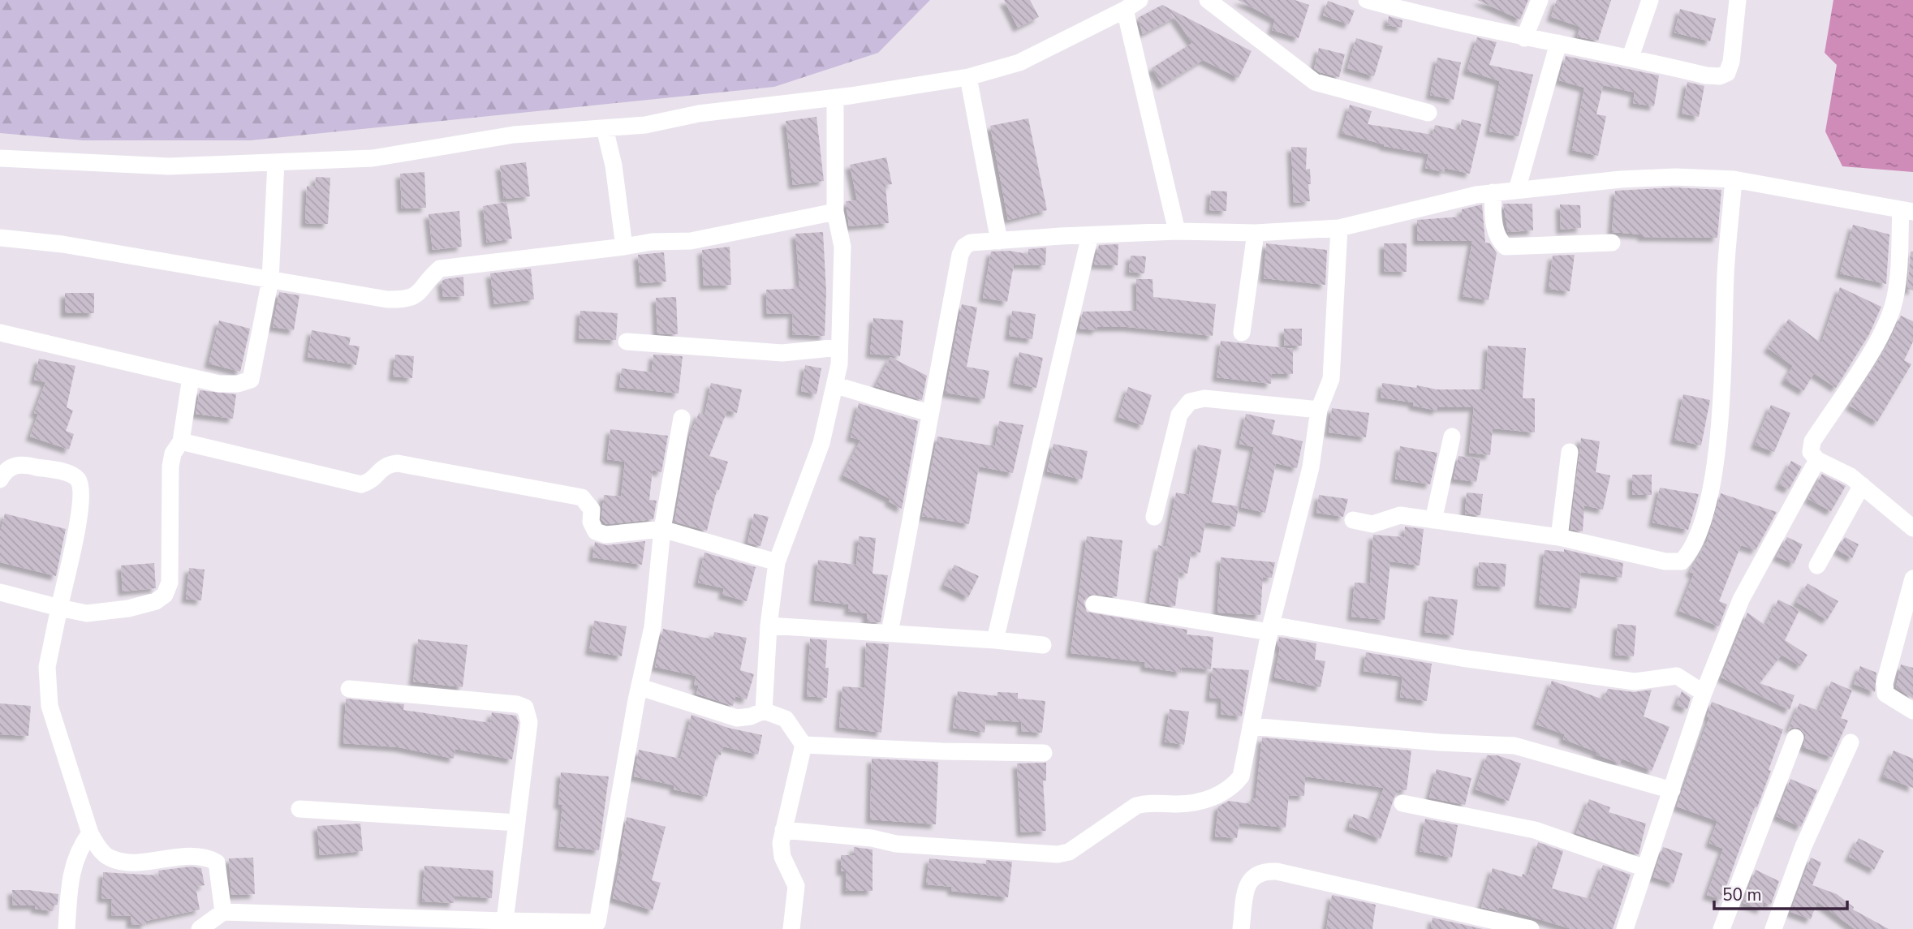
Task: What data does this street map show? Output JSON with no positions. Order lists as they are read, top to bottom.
{
  "scale_bar": "50 m"
}
